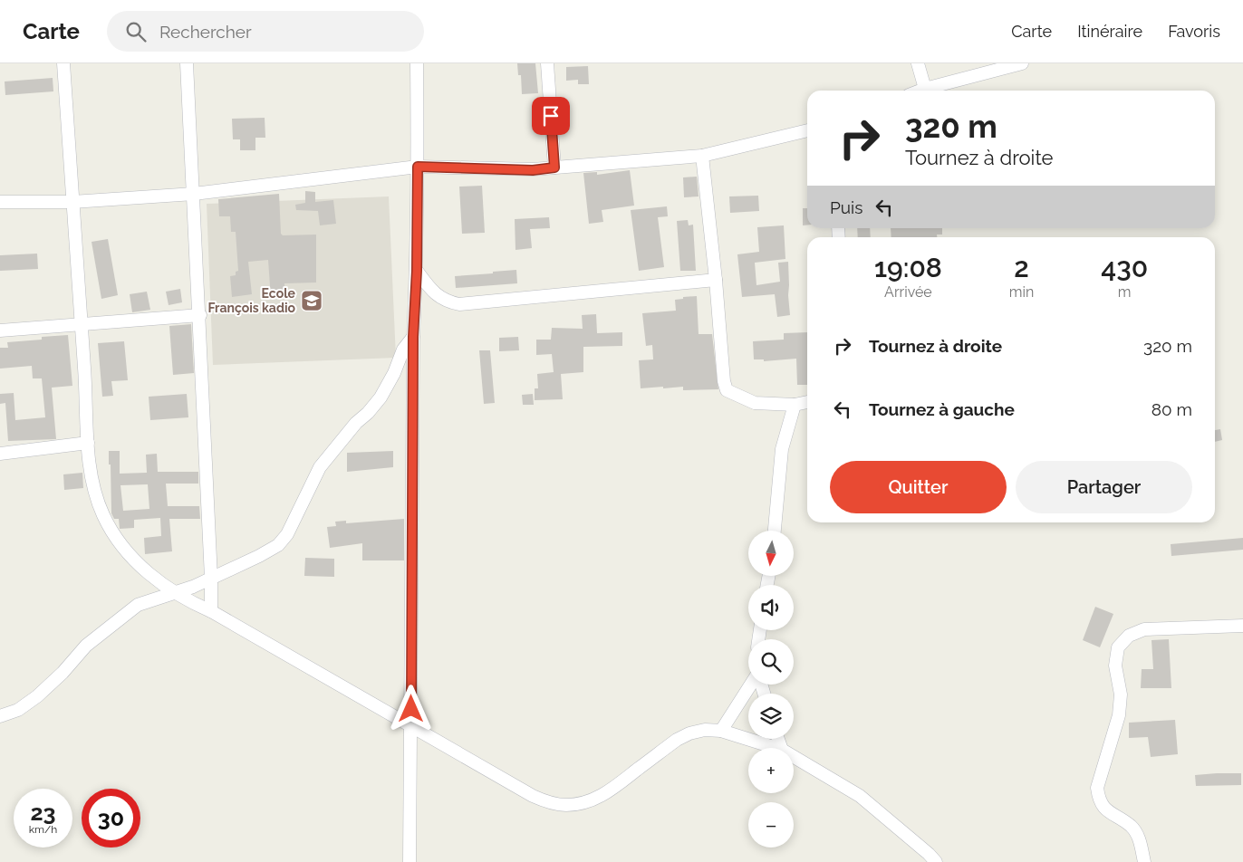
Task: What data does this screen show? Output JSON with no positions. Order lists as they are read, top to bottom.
{
  "places": {
    "school or university": ["Ecole François kadio"]
  },
  "north": "bottom",
  "page": {
    "header": "Carte",
    "search": "Rechercher",
    "nav": ["Carte", "Itinéraire", "Favoris"],
    "turn": ["320 m", "Tournez à droite"],
    "then": "Puis",
    "eta": [
      "19:08",
      "Arrivée",
      "2",
      "min",
      "430",
      "m"
    ],
    "list": [
      {
        "name": "Tournez à droite",
        "value": "320 m"
      },
      {
        "name": "Tournez à gauche",
        "value": "80 m"
      }
    ],
    "buttons": ["Quitter", "Partager"],
    "map_buttons": ["+", "−"],
    "speed": "23 km/h",
    "limit": "30"
  }
}
